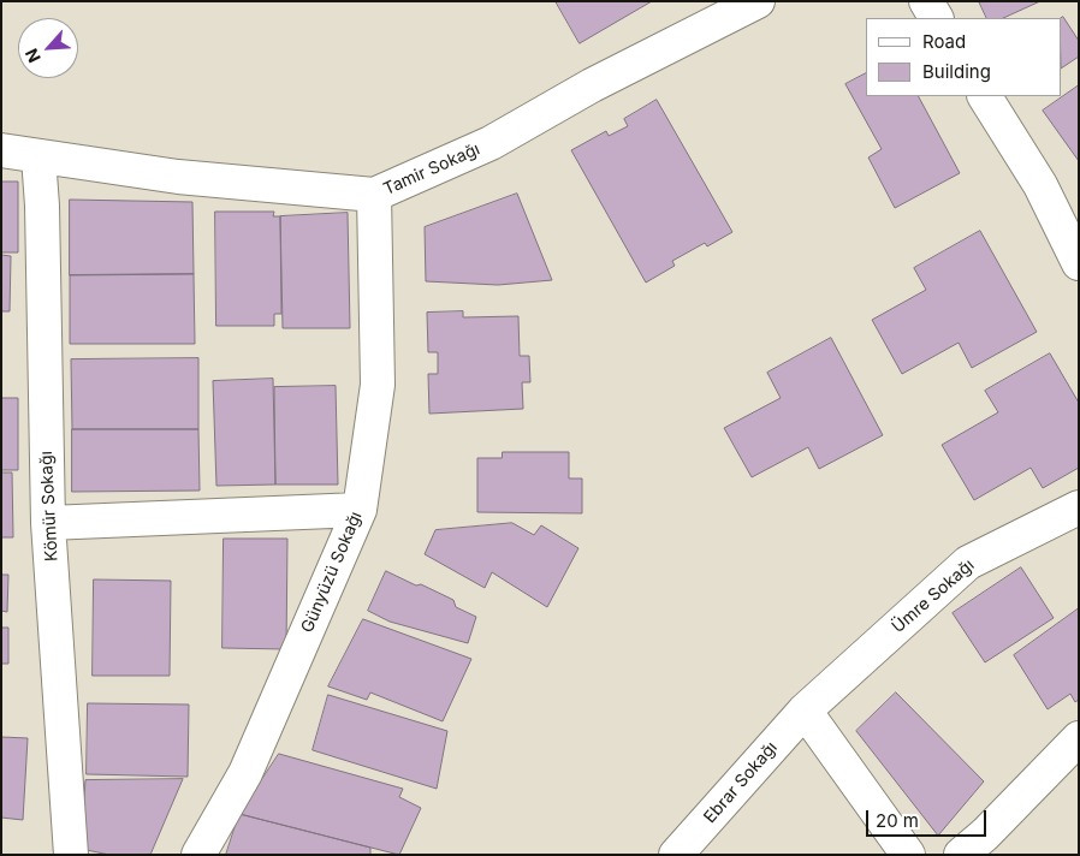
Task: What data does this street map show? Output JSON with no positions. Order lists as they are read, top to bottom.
{
  "streets": {
    "street": [
      "Tamir Sokağı",
      "Kömür Sokağı",
      "Günyüzü Sokağı",
      "Ümre Sokağı",
      "Ebrar Sokağı"
    ]
  },
  "crossings": [
    ["Tamir Sokağı", "Kömür Sokağı"],
    ["Tamir Sokağı", "Günyüzü Sokağı"],
    ["Ümre Sokağı", "Ebrar Sokağı"]
  ],
  "legend": ["Road", "Building"],
  "scale_bar": "20 m",
  "north": "bottom left"
}
